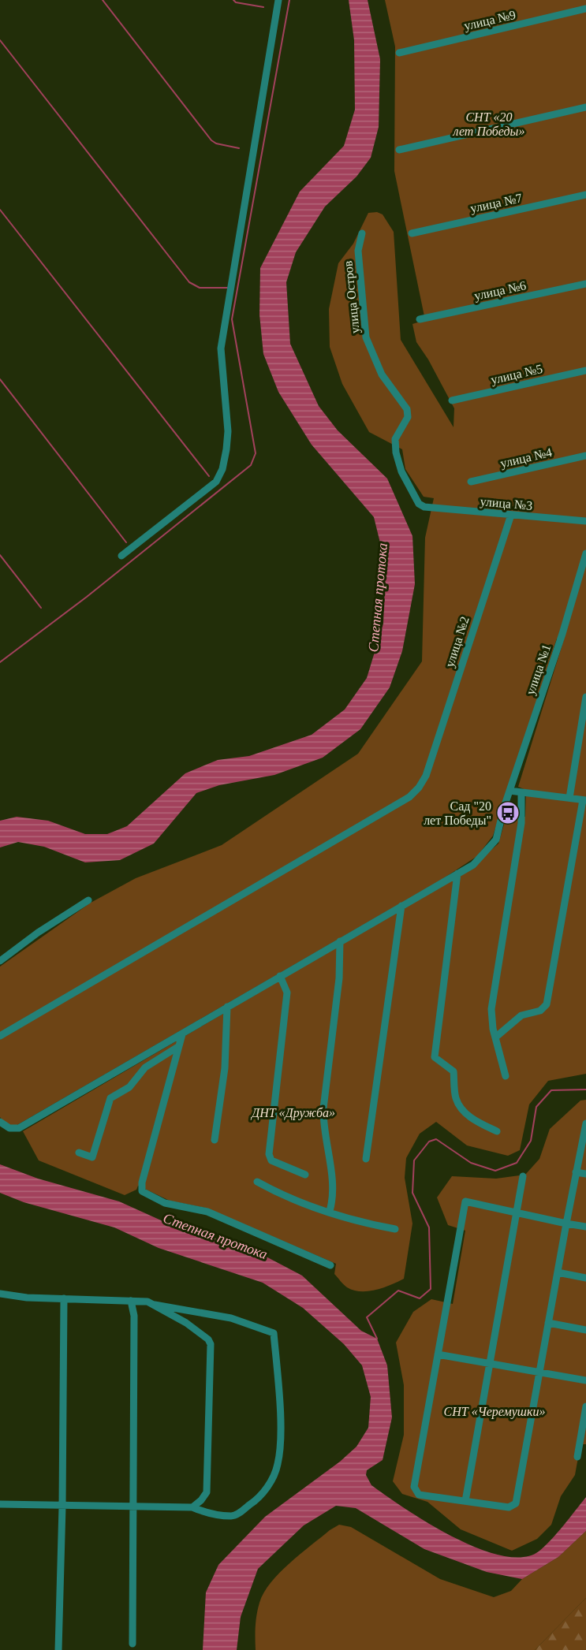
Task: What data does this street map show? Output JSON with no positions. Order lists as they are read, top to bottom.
{
  "streets": {
    "street": [
      "улица №9",
      "улица №7",
      "улица №6",
      "улица Остров",
      "улица №5",
      "улица №4",
      "улица №3",
      "улица №2",
      "улица №1"
    ]
  },
  "crossings": [
    ["улица Остров", "улица №3"],
    ["улица №3", "улица №2"]
  ],
  "water": ["Степная протока"],
  "parks": ["СНТ «20 лет Победы»", "ДНТ «Дружба»", "СНТ «Черемушки»"],
  "places": {
    "bus stop": ["Сад \"20 лет Победы\""]
  }
}
